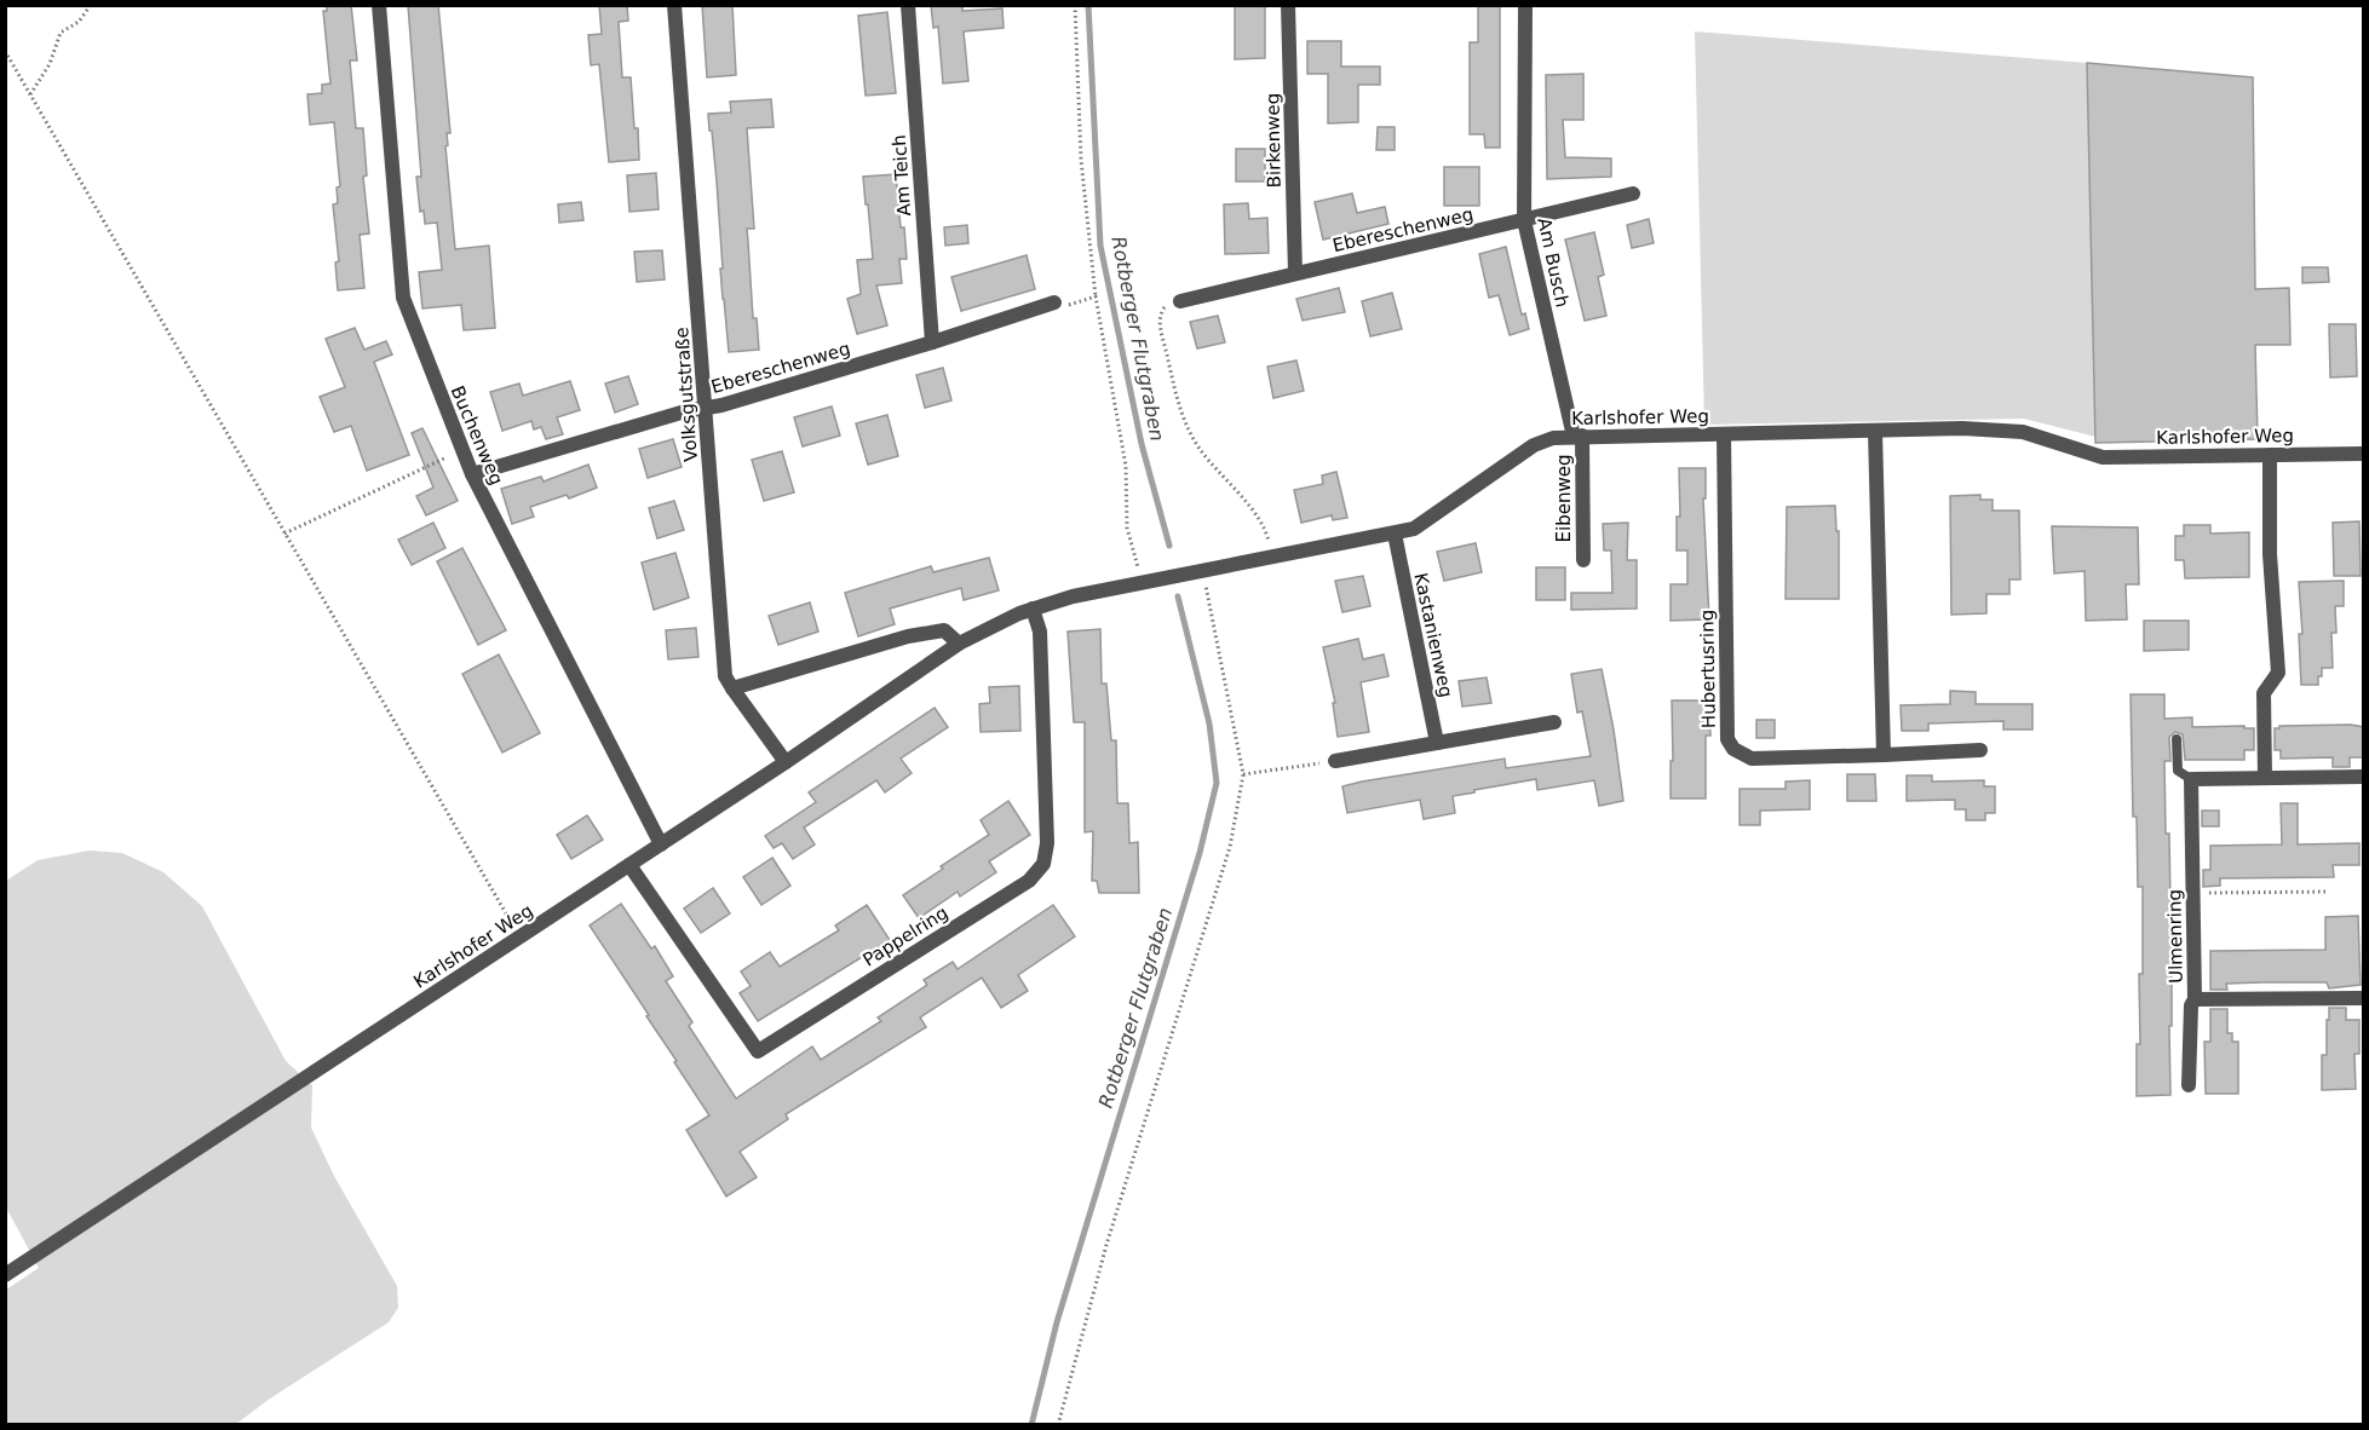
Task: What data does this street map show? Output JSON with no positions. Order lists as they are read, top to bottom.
{
  "streets": {
    "street": [
      "Birkenweg",
      "Am Teich",
      "Ebereschenweg",
      "Am Busch",
      "Volksgutstraße",
      "Karlshofer Weg",
      "Buchenweg",
      "Eibenweg",
      "Kastanienweg",
      "Hubertusring",
      "Pappelring",
      "Ulmenring"
    ]
  },
  "crossings": [
    ["Birkenweg", "Ebereschenweg"],
    ["Am Teich", "Ebereschenweg"],
    ["Ebereschenweg", "Am Busch"],
    ["Ebereschenweg", "Volksgutstraße"],
    ["Ebereschenweg", "Buchenweg"],
    ["Am Busch", "Karlshofer Weg"],
    ["Am Busch", "Eibenweg"],
    ["Volksgutstraße", "Karlshofer Weg"],
    ["Karlshofer Weg", "Buchenweg"],
    ["Karlshofer Weg", "Eibenweg"],
    ["Karlshofer Weg", "Kastanienweg"],
    ["Karlshofer Weg", "Hubertusring"],
    ["Karlshofer Weg", "Pappelring"]
  ],
  "water": ["Rotberger Flutgraben"]
}
